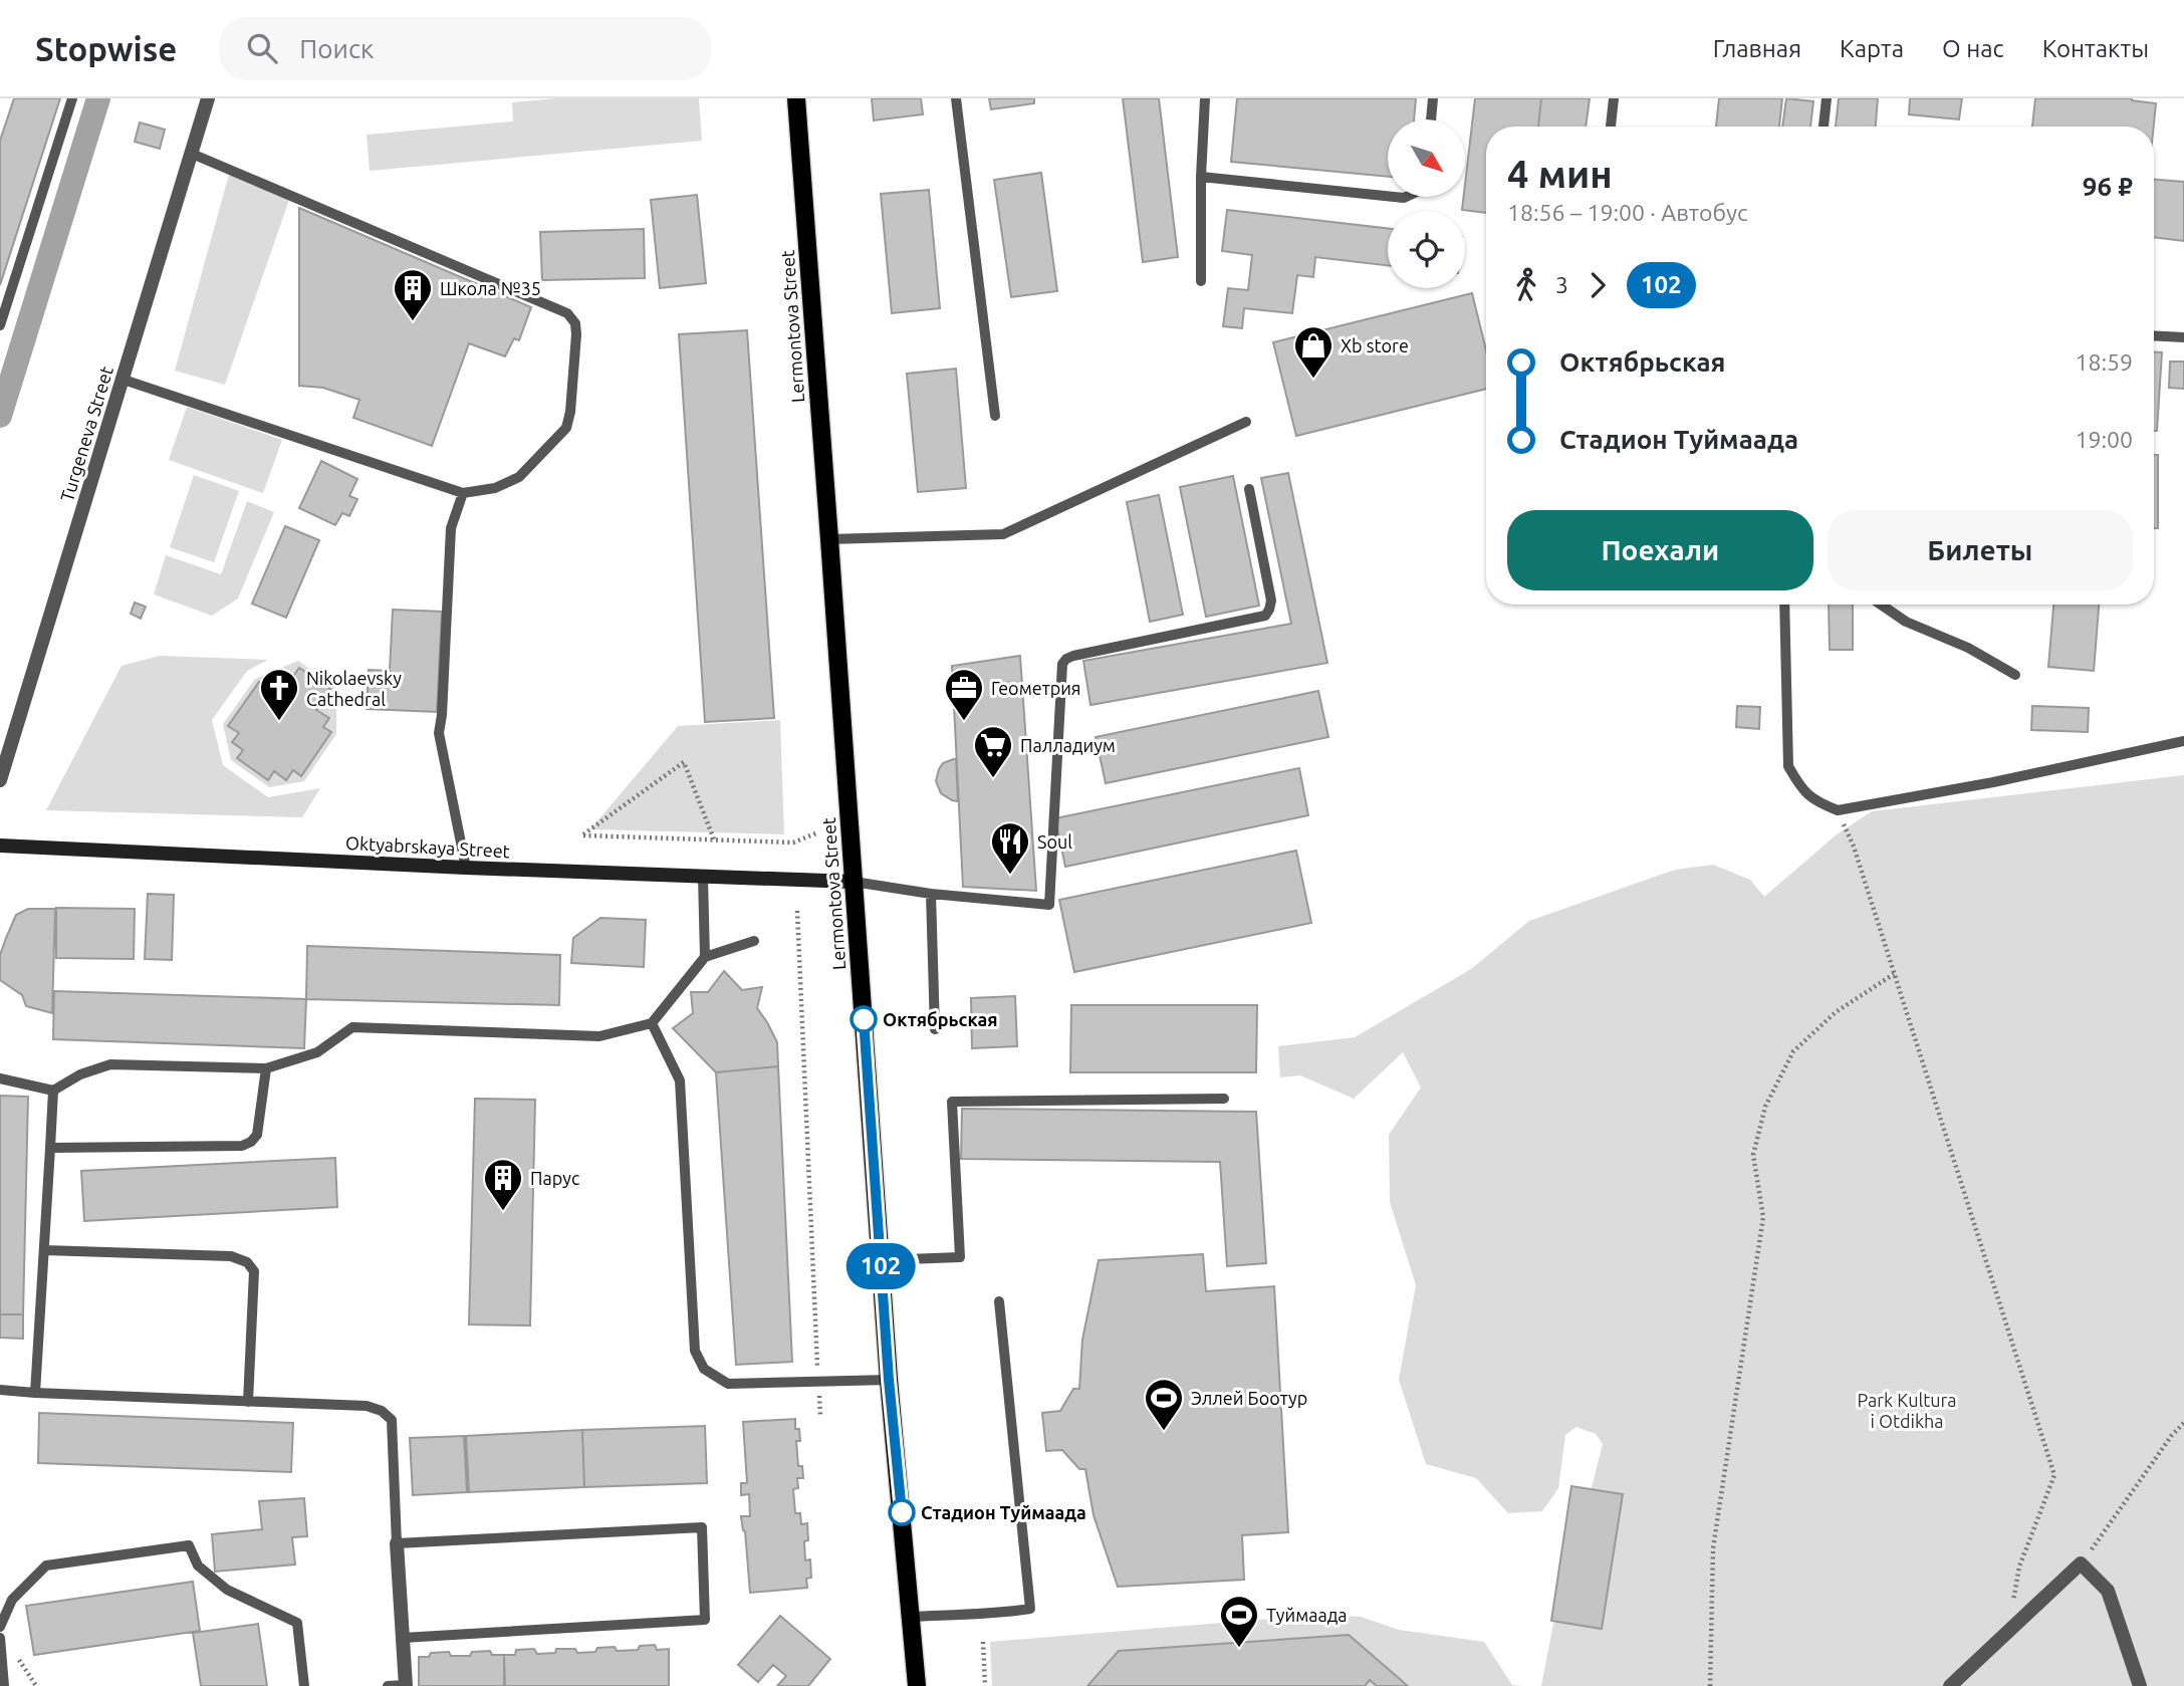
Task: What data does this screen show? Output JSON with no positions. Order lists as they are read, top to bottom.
{
  "streets": {
    "main road": ["Lermontova Street"],
    "street": ["Turgeneva Street", "Oktyabrskaya Street"]
  },
  "crossings": [
    ["Lermontova Street", "Oktyabrskaya Street"]
  ],
  "parks": ["Park Kultura i Otdikha"],
  "places": {
    "building": ["Школа №35", "Парус"],
    "shop": ["Xb store"],
    "church": ["Nikolaevsky Cathedral"],
    "office": ["Геометрия"],
    "supermarket": ["Палладиум"],
    "restaurant": ["Soul"],
    "other": ["Октябрьская", "Стадион Туймаада"],
    "sports": ["Эллей Боотур", "Туймаада"]
  },
  "lines": ["bus line 102"],
  "north": "bottom right",
  "page": {
    "header": "Stopwise",
    "search": "Поиск",
    "nav": [
      "Главная",
      "Карта",
      "О нас",
      "Контакты"
    ],
    "on_map": "102",
    "heading": ["4 мин", "18:56 – 19:00 · Автобус", "96 ₽"],
    "legs": ["3", "102"],
    "list": [
      {
        "name": "Октябрьская",
        "value": "18:59"
      },
      {
        "name": "Стадион Туймаада",
        "value": "19:00"
      }
    ],
    "buttons": ["Поехали", "Билеты"]
  }
}
